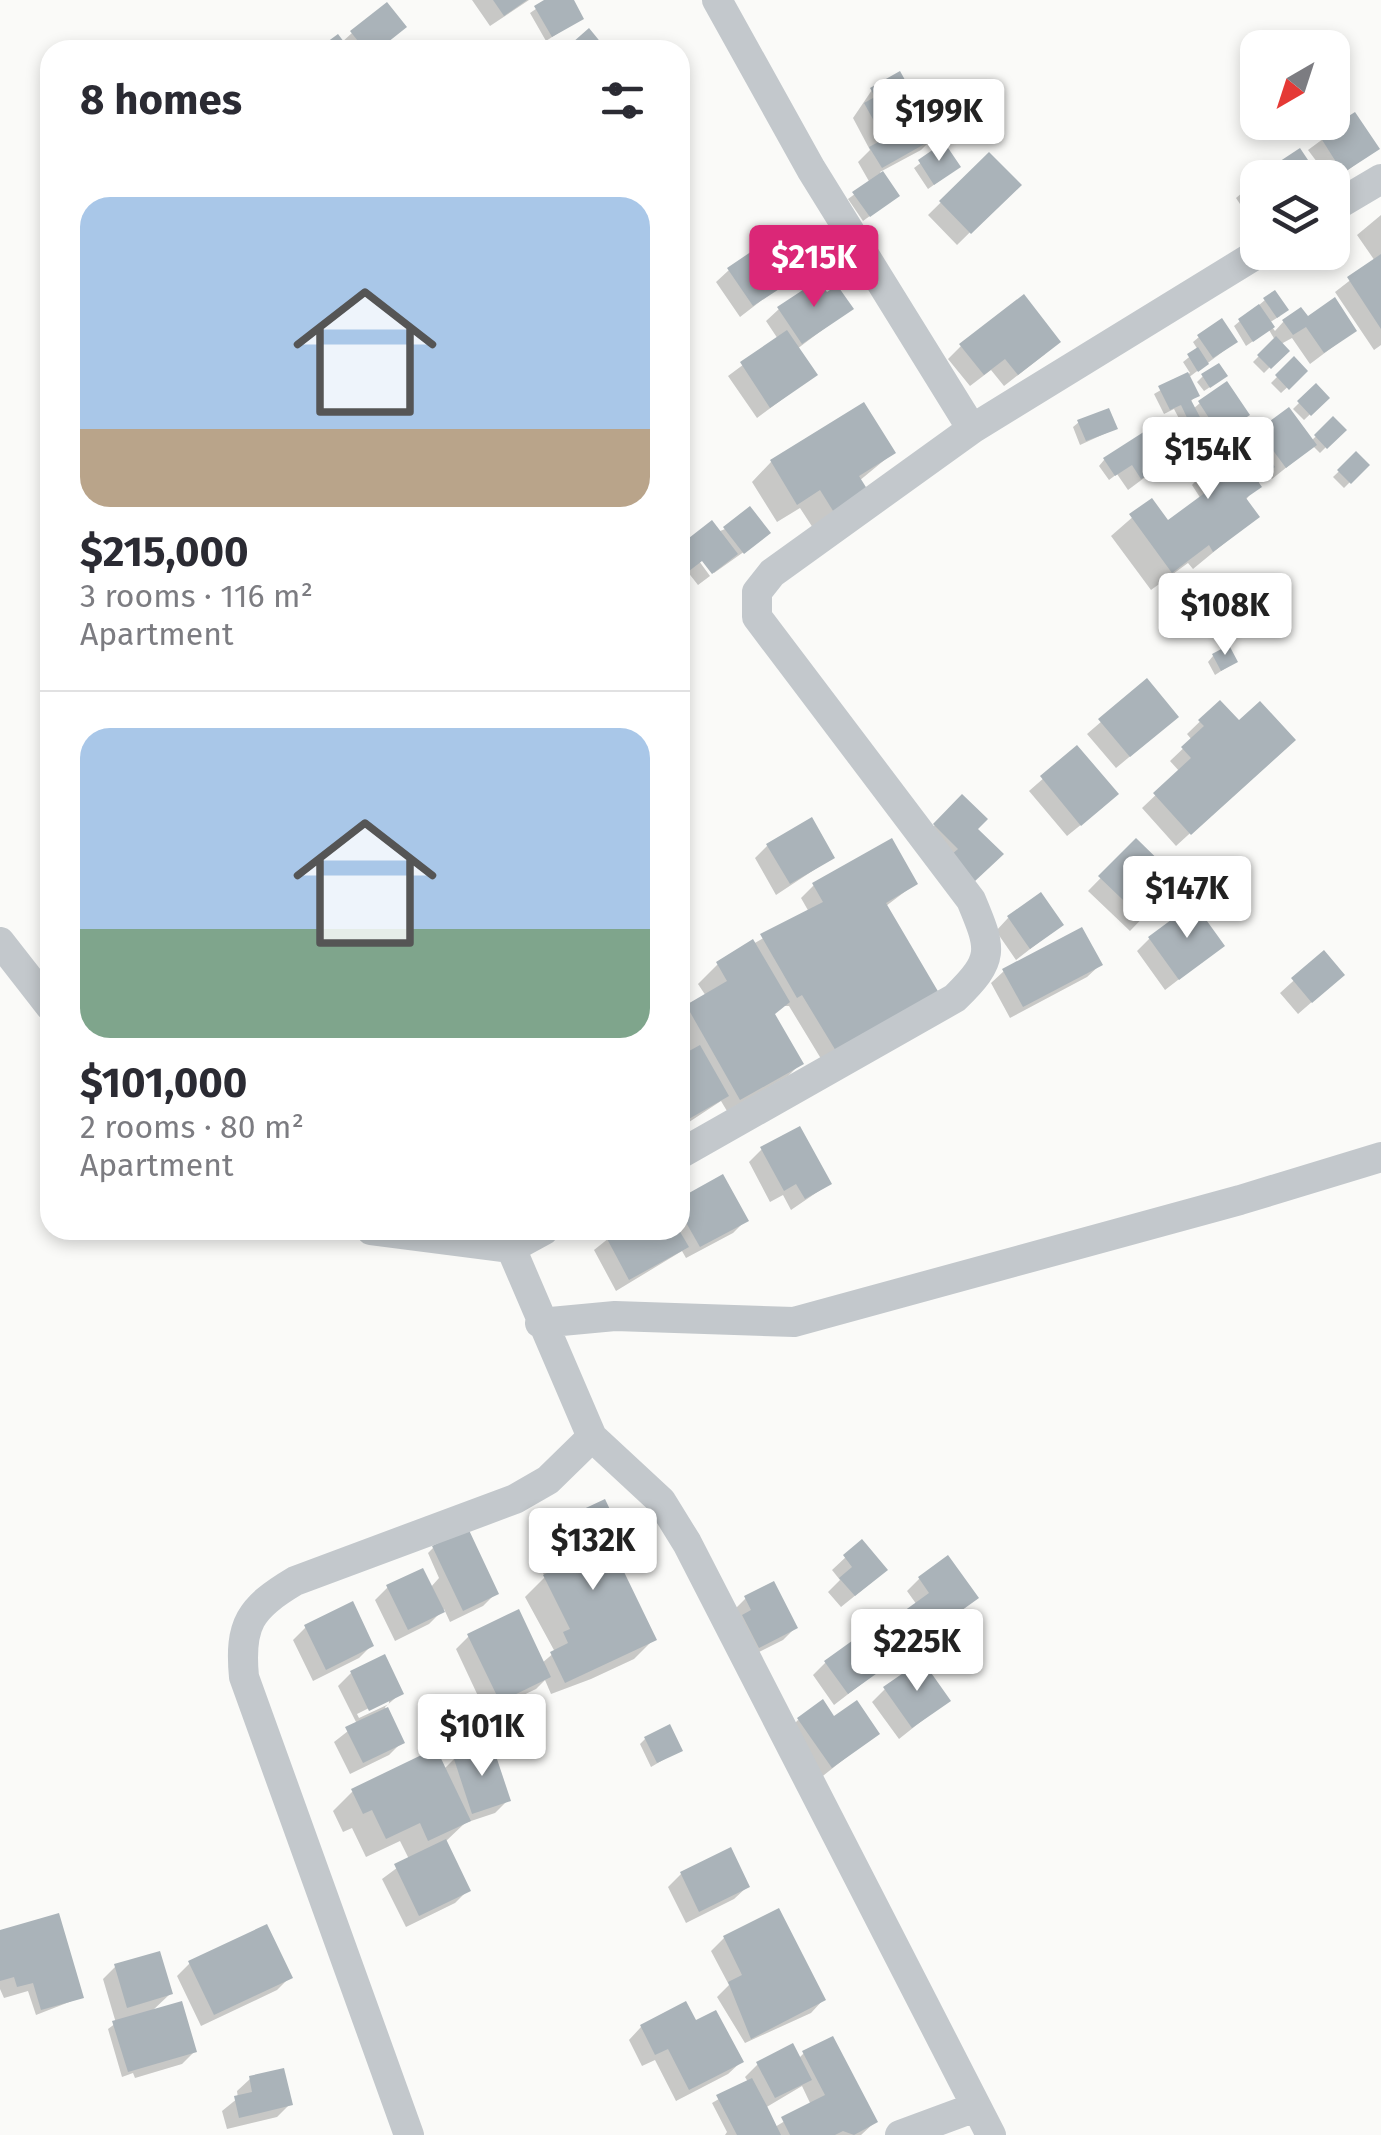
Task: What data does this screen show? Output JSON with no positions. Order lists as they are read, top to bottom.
{
  "north": "bottom left",
  "page": {
    "heading": "8 homes",
    "price": [
      "$199K",
      "$215K",
      "$154K",
      "$108K",
      "$147K",
      "$132K",
      "$225K",
      "$101K"
    ],
    "list": [
      {
        "name": "$215,000",
        "note": "3 rooms · 116 m² · Apartment"
      },
      {
        "name": "$101,000",
        "note": "2 rooms · 80 m² · Apartment"
      }
    ]
  }
}
